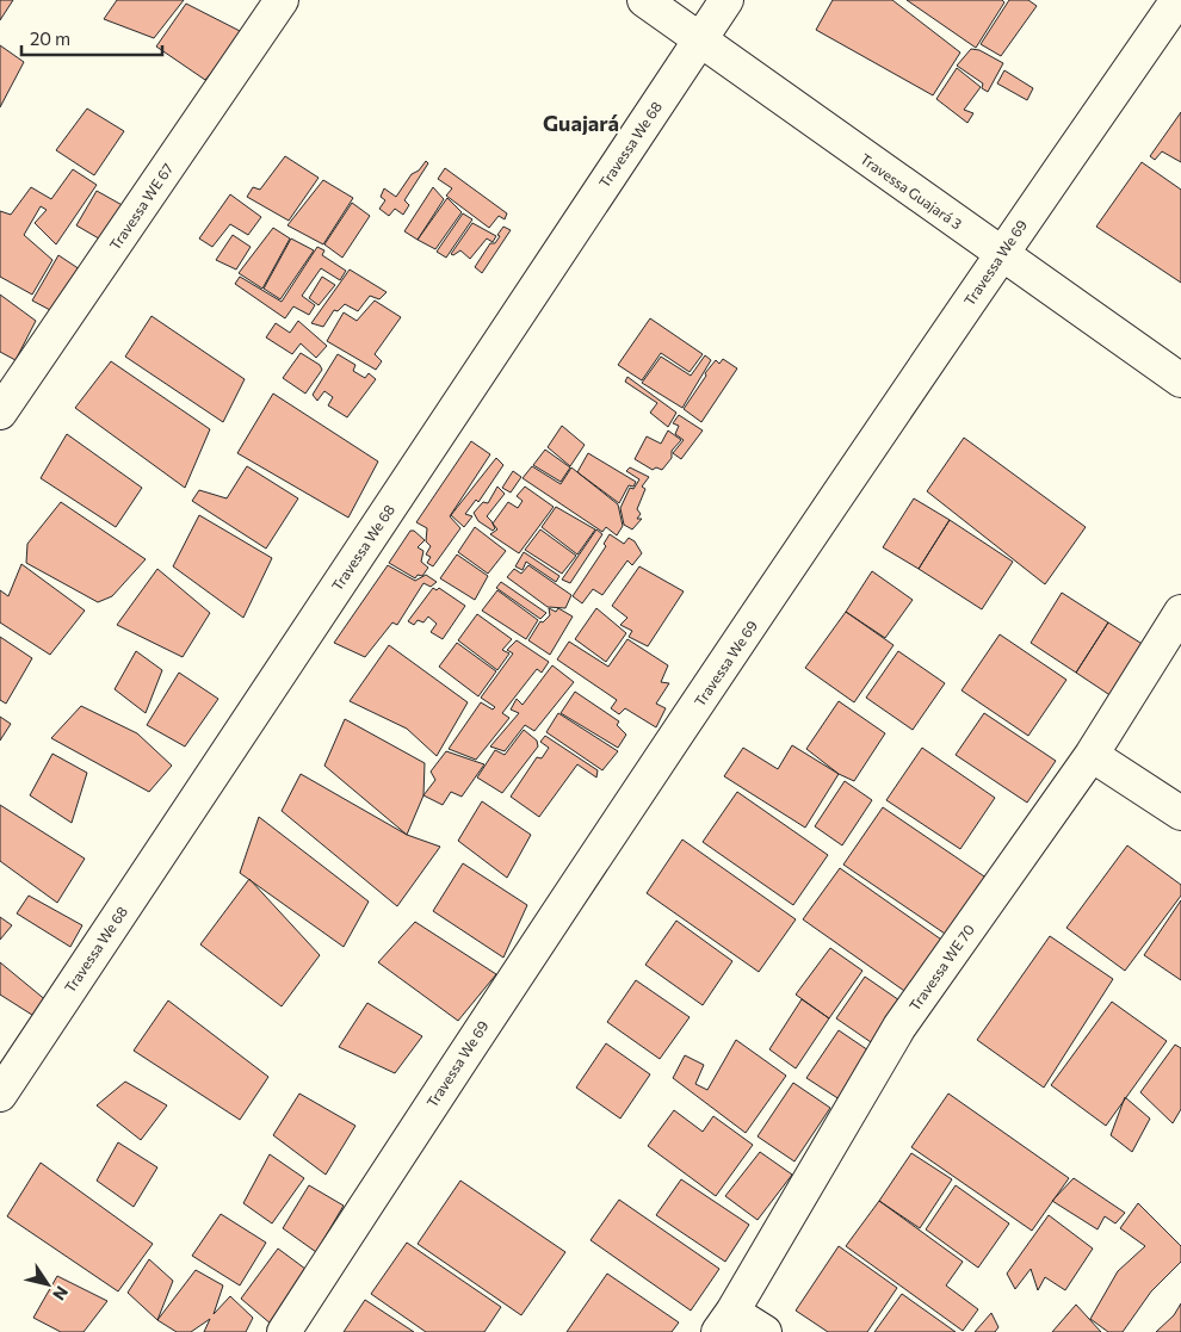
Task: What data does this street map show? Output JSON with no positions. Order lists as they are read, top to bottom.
{
  "streets": {
    "street": [
      "Travessa We 68",
      "Travessa Guajará 3",
      "Travessa WE 67",
      "Travessa We 69",
      "Travessa WE 70"
    ]
  },
  "crossings": [
    ["Travessa We 68", "Travessa Guajará 3"],
    ["Travessa Guajará 3", "Travessa We 69"]
  ],
  "districts": ["Guajará"],
  "scale_bar": "20 m",
  "north": "bottom right"
}
